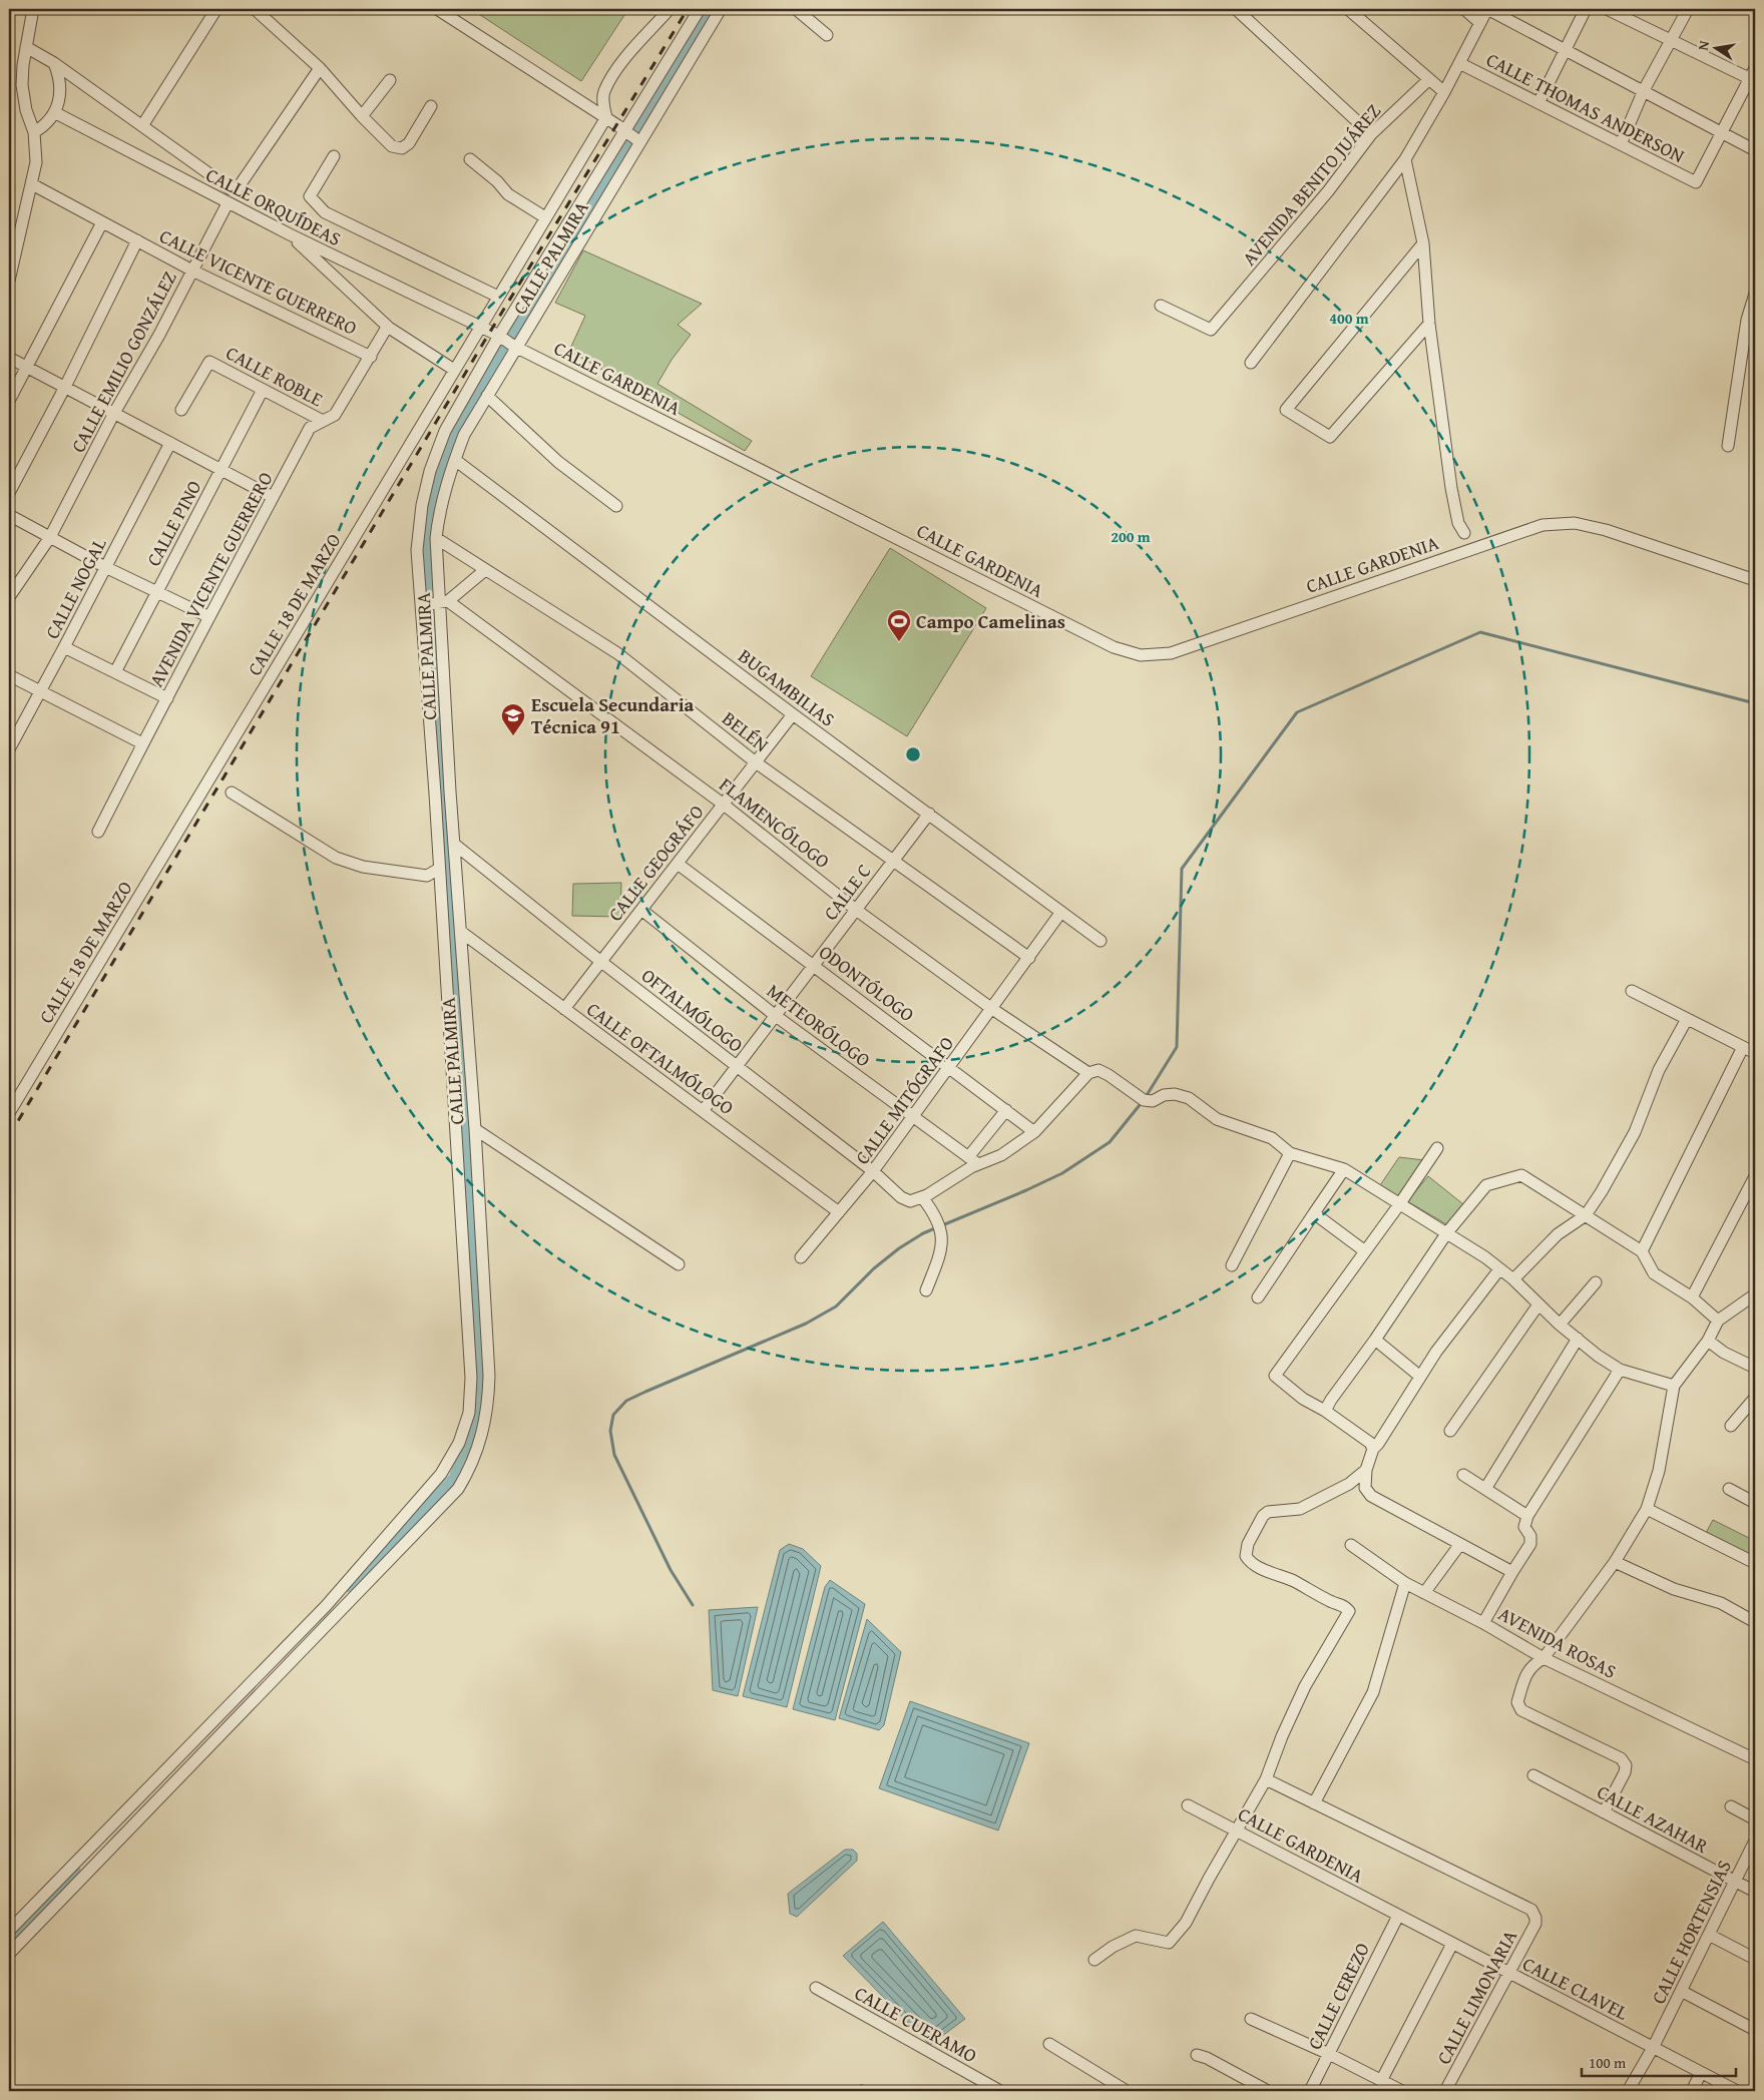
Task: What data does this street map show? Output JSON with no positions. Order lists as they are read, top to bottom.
{
  "streets": {
    "street": [
      "CALLE THOMAS ANDERSON",
      "AVENIDA BENITO JUÁREZ",
      "CALLE ORQUÍDEAS",
      "CALLE PALMIRA",
      "CALLE VICENTE GUERRERO",
      "CALLE EMILIO GONZÁLEZ",
      "CALLE ROBLE",
      "CALLE GARDENIA",
      "CALLE PINO",
      "AVENIDA VICENTE GUERRERO",
      "CALLE NOGAL",
      "CALLE 18 DE MARZO",
      "BUGAMBILIAS",
      "BELÉN",
      "FLAMENCÓLOGO",
      "CALLE GEOGRÁFO",
      "CALLE C",
      "ODONTÓLOGO",
      "OFTALMÓLOGO",
      "METEORÓLOGO",
      "CALLE OFTALMÓLOGO",
      "CALLE MITÓGRAFO",
      "AVENIDA ROSAS",
      "CALLE AZAHAR",
      "CALLE HORTENSIAS",
      "CALLE CLAVEL",
      "CALLE CEREZO",
      "CALLE LIMONARIA",
      "CALLE CUERAMO"
    ]
  },
  "crossings": [
    ["CALLE ORQUÍDEAS", "CALLE EMILIO GONZÁLEZ"],
    ["CALLE ORQUÍDEAS", "CALLE GARDENIA"],
    ["CALLE ORQUÍDEAS", "CALLE 18 DE MARZO"],
    ["CALLE PALMIRA", "CALLE GARDENIA"],
    ["CALLE PALMIRA", "BUGAMBILIAS"],
    ["CALLE PALMIRA", "BELÉN"],
    ["CALLE PALMIRA", "FLAMENCÓLOGO"],
    ["CALLE PALMIRA", "OFTALMÓLOGO"],
    ["CALLE PALMIRA", "CALLE OFTALMÓLOGO"],
    ["CALLE VICENTE GUERRERO", "CALLE EMILIO GONZÁLEZ"],
    ["CALLE VICENTE GUERRERO", "AVENIDA VICENTE GUERRERO"],
    ["CALLE ROBLE", "CALLE PINO"],
    ["CALLE ROBLE", "AVENIDA VICENTE GUERRERO"],
    ["CALLE GARDENIA", "CALLE CLAVEL"],
    ["CALLE GARDENIA", "CALLE CEREZO"],
    ["BUGAMBILIAS", "CALLE GEOGRÁFO"],
    ["BUGAMBILIAS", "CALLE C"],
    ["BUGAMBILIAS", "CALLE MITÓGRAFO"],
    ["BELÉN", "CALLE GEOGRÁFO"],
    ["BELÉN", "CALLE C"],
    ["BELÉN", "CALLE MITÓGRAFO"],
    ["FLAMENCÓLOGO", "CALLE GEOGRÁFO"],
    ["FLAMENCÓLOGO", "CALLE C"],
    ["FLAMENCÓLOGO", "CALLE MITÓGRAFO"],
    ["CALLE GEOGRÁFO", "ODONTÓLOGO"],
    ["CALLE GEOGRÁFO", "OFTALMÓLOGO"],
    ["CALLE GEOGRÁFO", "METEORÓLOGO"],
    ["CALLE GEOGRÁFO", "CALLE OFTALMÓLOGO"],
    ["CALLE C", "ODONTÓLOGO"],
    ["CALLE C", "OFTALMÓLOGO"],
    ["CALLE C", "METEORÓLOGO"],
    ["CALLE C", "CALLE OFTALMÓLOGO"],
    ["ODONTÓLOGO", "CALLE MITÓGRAFO"],
    ["OFTALMÓLOGO", "CALLE MITÓGRAFO"],
    ["METEORÓLOGO", "CALLE MITÓGRAFO"],
    ["CALLE OFTALMÓLOGO", "CALLE MITÓGRAFO"],
    ["CALLE AZAHAR", "CALLE HORTENSIAS"],
    ["CALLE HORTENSIAS", "CALLE CLAVEL"],
    ["CALLE CLAVEL", "CALLE CEREZO"],
    ["CALLE CLAVEL", "CALLE LIMONARIA"]
  ],
  "places": {
    "sports": ["Campo Camelinas"],
    "school or university": ["Escuela Secundaria Técnica 91"]
  },
  "scale_bar": "100 m",
  "north": "left",
  "rings": ["400 m", "200 m"]
}
